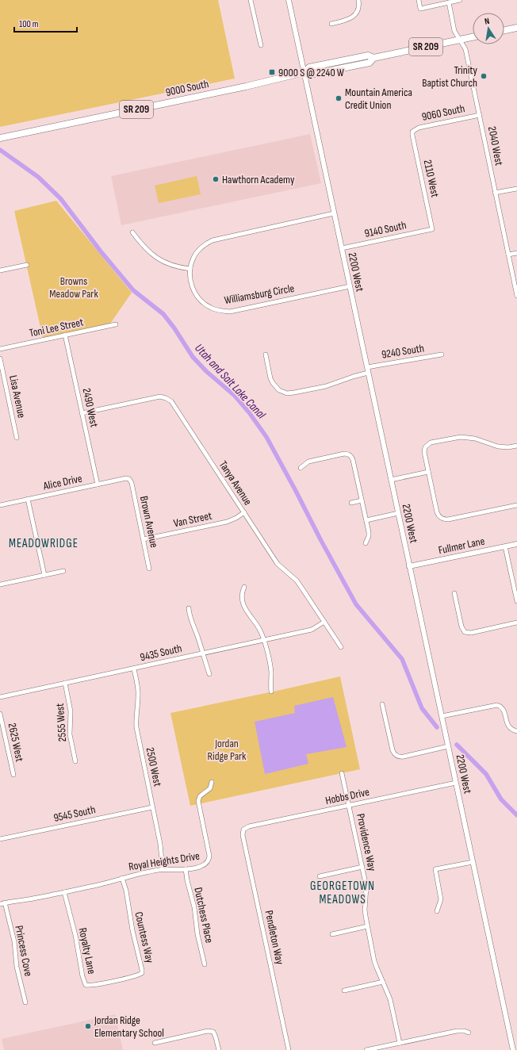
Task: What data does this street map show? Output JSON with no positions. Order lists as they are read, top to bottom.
{
  "streets": {
    "main road": ["SR 209", "9000 South"],
    "street": [
      "9060 South",
      "2040 West",
      "2110 West",
      "9140 South",
      "2200 West",
      "Williamsburg Circle",
      "Toni Lee Street",
      "9240 South",
      "Lisa Avenue",
      "2490 West",
      "Alice Drive",
      "Tanya Avenue",
      "Van Street",
      "Brown Avenue",
      "Fullmer Lane",
      "9435 South",
      "2555 West",
      "2625 West",
      "2500 West",
      "Hobbs Drive",
      "9545 South",
      "Providence Way",
      "Royal Heights Drive",
      "Dutchess Place",
      "Countess Way",
      "Pendleton Way",
      "Princess Cove",
      "Royalty Lane"
    ]
  },
  "crossings": [
    ["9000 South", "2040 West"],
    ["9000 South", "2200 West"],
    ["9060 South", "2040 West"],
    ["9060 South", "2110 West"],
    ["2110 West", "9140 South"],
    ["9140 South", "2200 West"],
    ["2200 West", "Williamsburg Circle"],
    ["2200 West", "9240 South"],
    ["2200 West", "Fullmer Lane"],
    ["2200 West", "Hobbs Drive"],
    ["Toni Lee Street", "2490 West"],
    ["2490 West", "Alice Drive"],
    ["2490 West", "Tanya Avenue"],
    ["Alice Drive", "Brown Avenue"],
    ["Tanya Avenue", "Van Street"],
    ["Tanya Avenue", "9435 South"],
    ["Van Street", "Brown Avenue"],
    ["9435 South", "2555 West"],
    ["9435 South", "2500 West"],
    ["2500 West", "9545 South"],
    ["2500 West", "Royal Heights Drive"],
    ["Hobbs Drive", "Providence Way"],
    ["Hobbs Drive", "Pendleton Way"],
    ["Royal Heights Drive", "Dutchess Place"],
    ["Royal Heights Drive", "Countess Way"],
    ["Royal Heights Drive", "Princess Cove"],
    ["Royal Heights Drive", "Royalty Lane"],
    ["Countess Way", "Royalty Lane"]
  ],
  "districts": ["MEADOWRIDGE", "GEORGETOWN MEADOWS"],
  "water": ["Utah and Salt Lake Canal"],
  "parks": ["Browns Meadow Park", "Jordan Ridge Park"],
  "places": {
    "transit": ["9000 S @ 2240 W"],
    "other": [
      "Trinity Baptist Church",
      "Mountain America Credit Union",
      "Hawthorn Academy",
      "Jordan Ridge Elementary School"
    ]
  },
  "scale_bar": "100 m",
  "north": "top"
}
